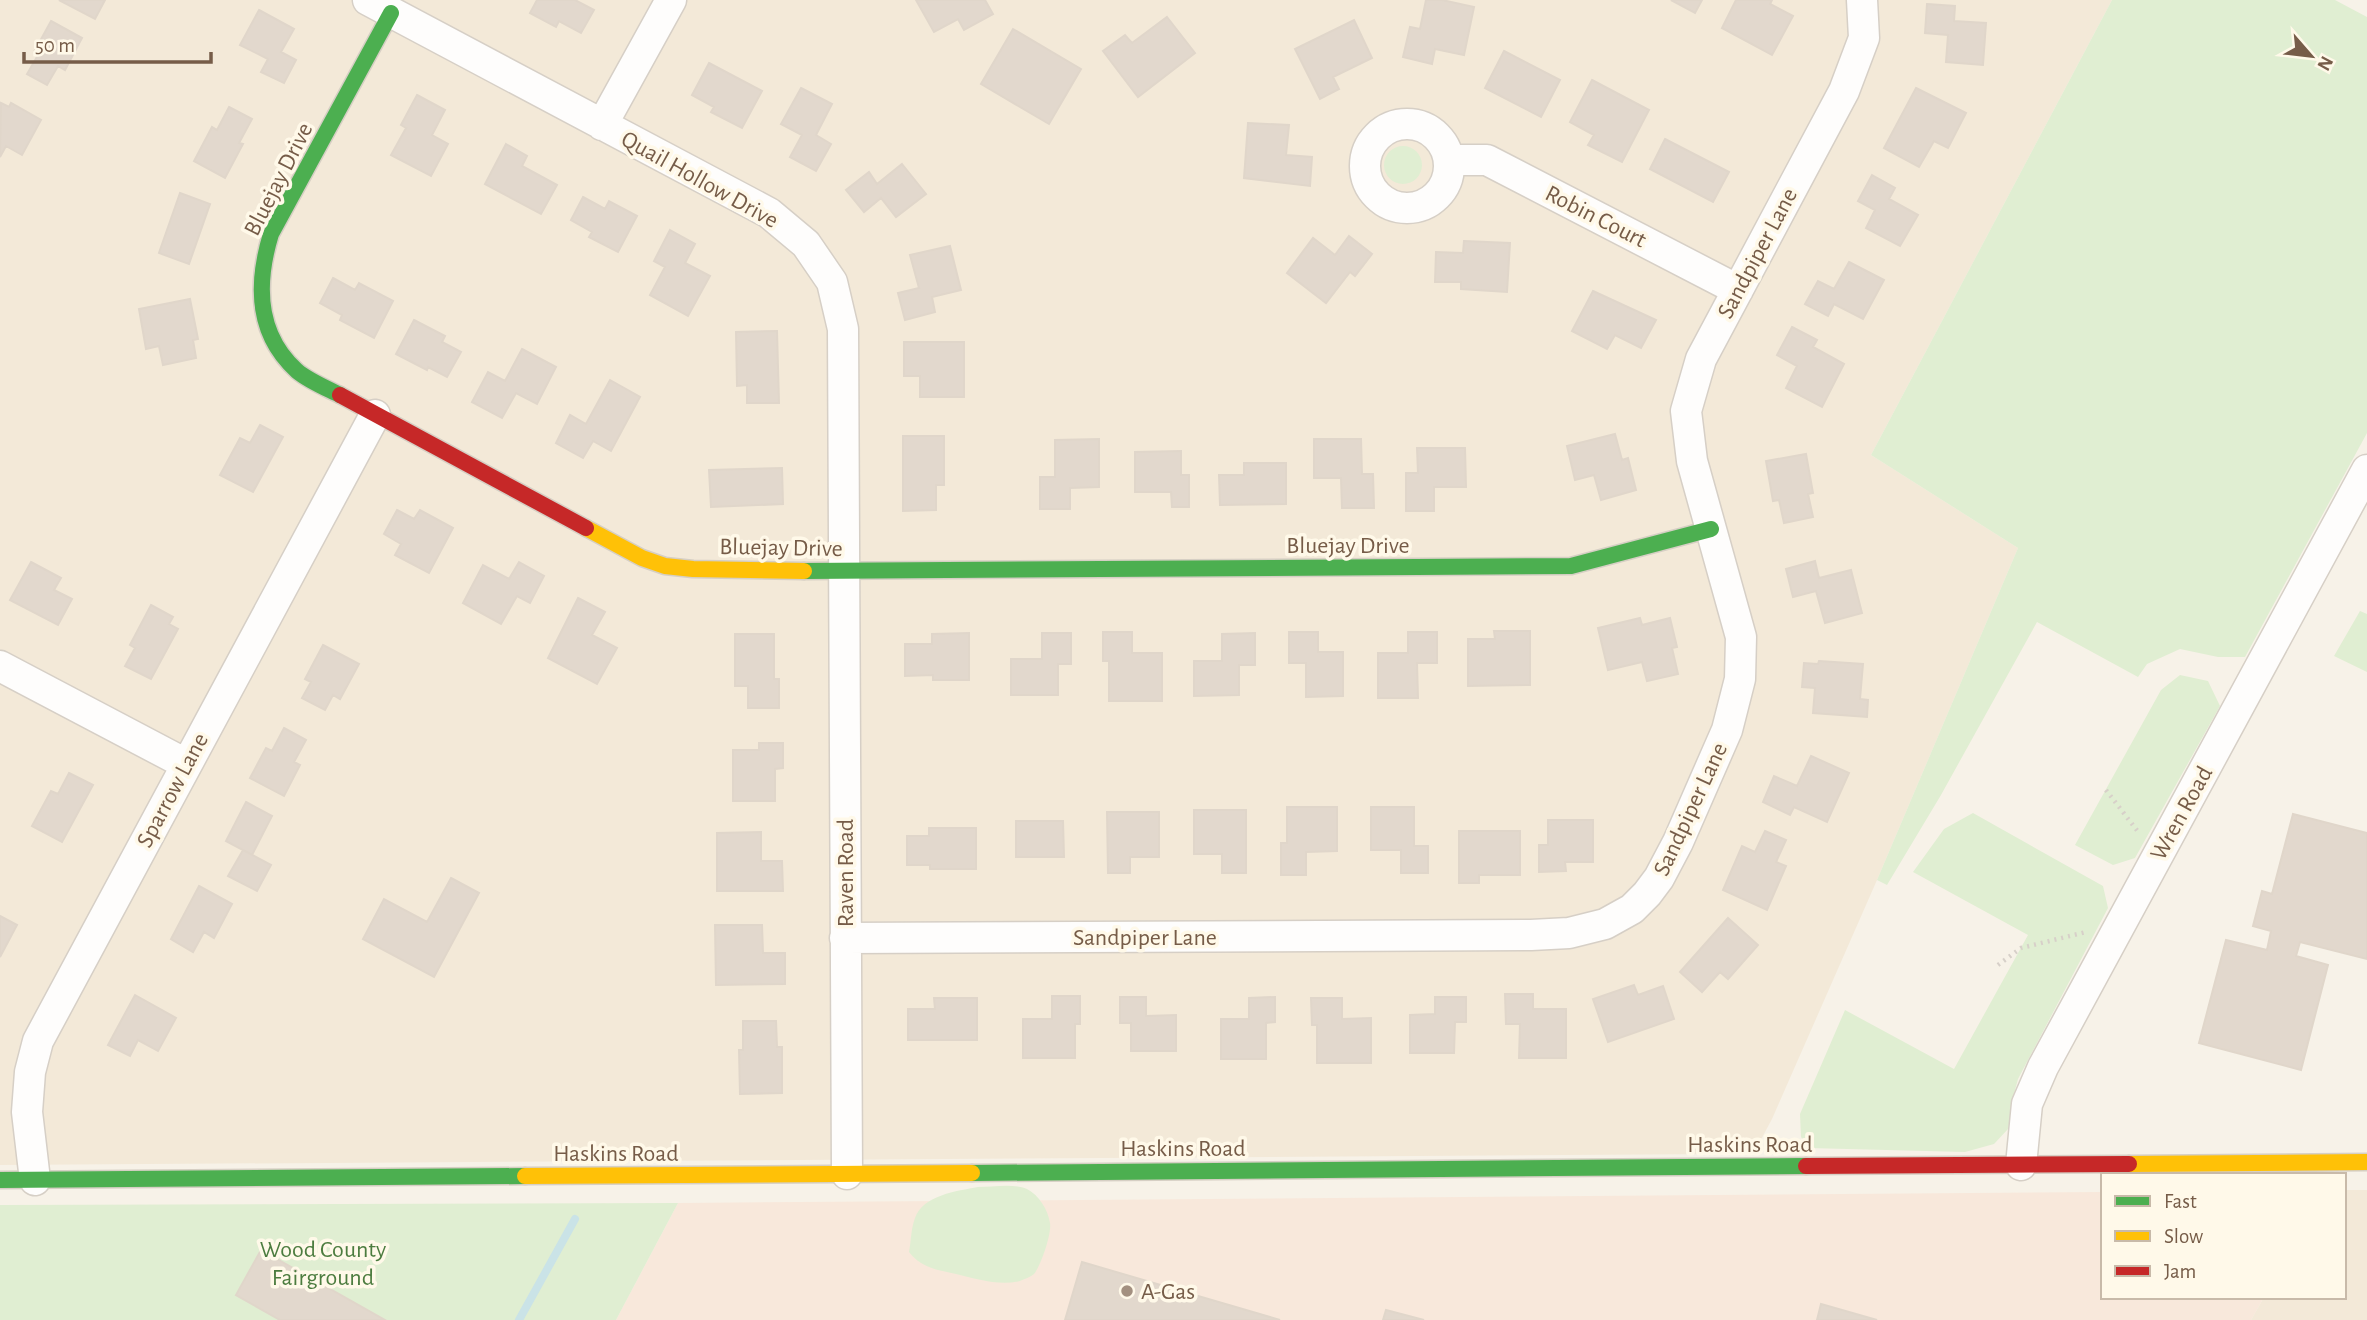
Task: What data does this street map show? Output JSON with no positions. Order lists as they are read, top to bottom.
{
  "streets": {
    "main road": ["Bluejay Drive", "Haskins Road"],
    "street": [
      "Quail Hollow Drive",
      "Robin Court",
      "Sandpiper Lane",
      "Sparrow Lane",
      "Wren Road",
      "Raven Road"
    ]
  },
  "crossings": [
    ["Bluejay Drive", "Quail Hollow Drive"],
    ["Bluejay Drive", "Sandpiper Lane"],
    ["Bluejay Drive", "Sparrow Lane"],
    ["Bluejay Drive", "Raven Road"],
    ["Quail Hollow Drive", "Raven Road"],
    ["Robin Court", "Sandpiper Lane"],
    ["Sandpiper Lane", "Raven Road"],
    ["Sparrow Lane", "Haskins Road"],
    ["Wren Road", "Haskins Road"],
    ["Raven Road", "Haskins Road"]
  ],
  "parks": ["Wood County Fairground"],
  "places": ["A-Gas"],
  "legend": ["Fast", "Slow", "Jam"],
  "scale_bar": "50 m",
  "north": "bottom right"
}
